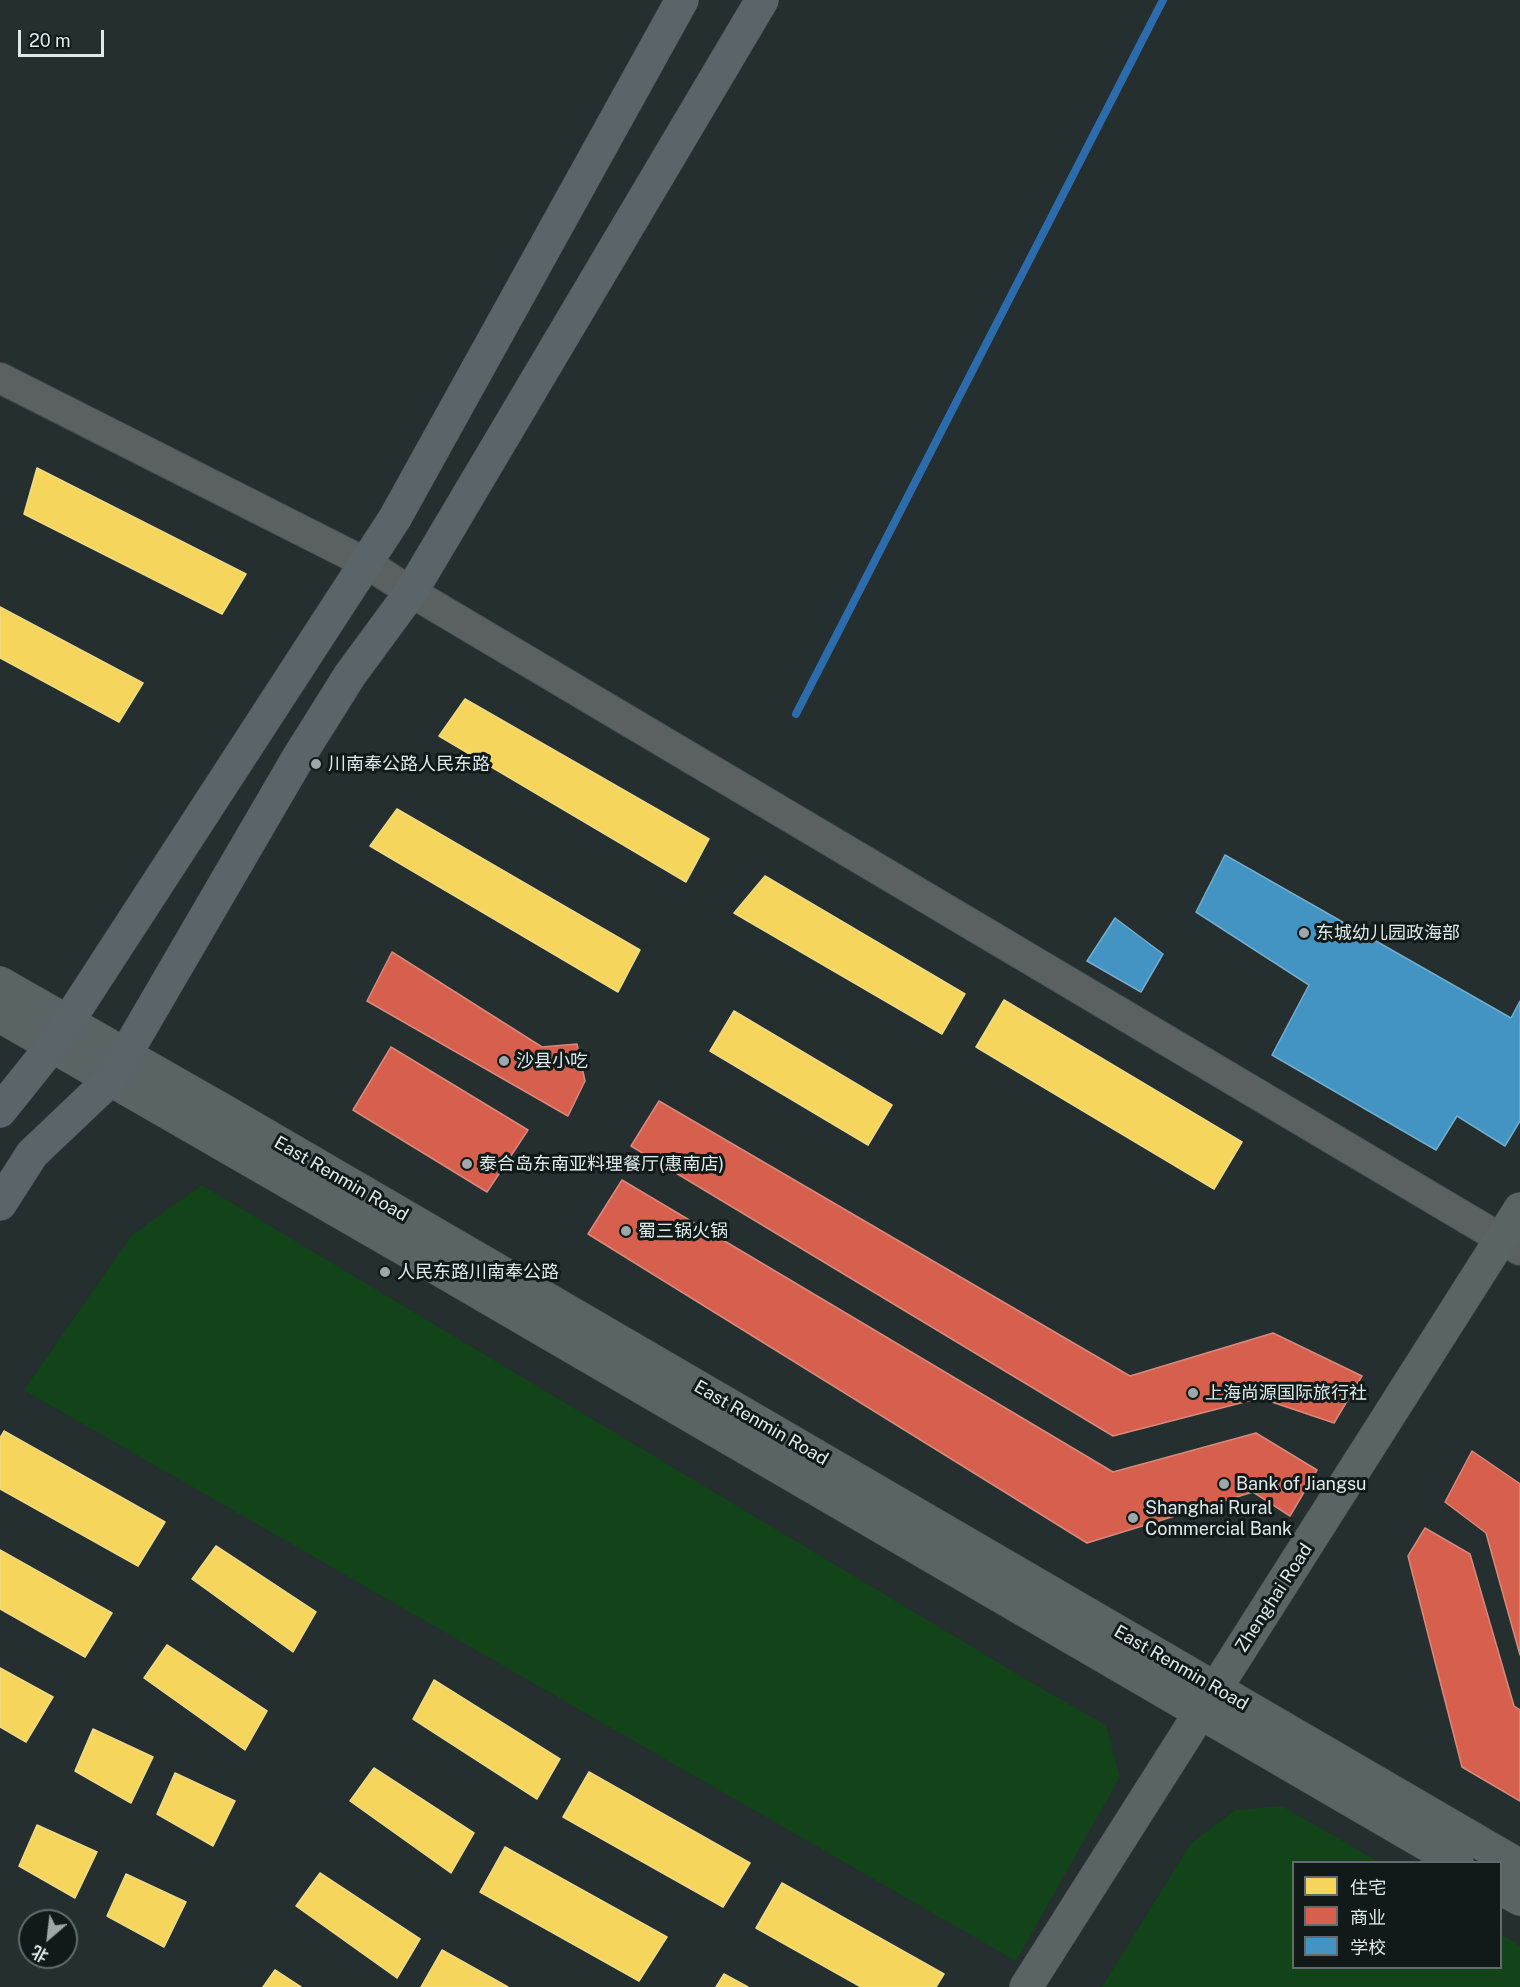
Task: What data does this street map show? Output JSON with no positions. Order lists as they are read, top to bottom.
{
  "streets": {
    "street": ["East Renmin Road", "Zhenghai Road"]
  },
  "crossings": [
    ["East Renmin Road", "Zhenghai Road"]
  ],
  "places": [
    "川南奉公路人民东路",
    "东城幼儿园政海部",
    "沙县小吃",
    "泰合岛东南亚料理餐厅(惠南店)",
    "蜀三锅火锅",
    "人民东路川南奉公路",
    "上海尚源国际旅行社",
    "Bank of Jiangsu",
    "Shanghai Rural Commercial Bank"
  ],
  "legend": ["住宅", "商业", "学校"],
  "scale_bar": "20 m",
  "north": "bottom left"
}
